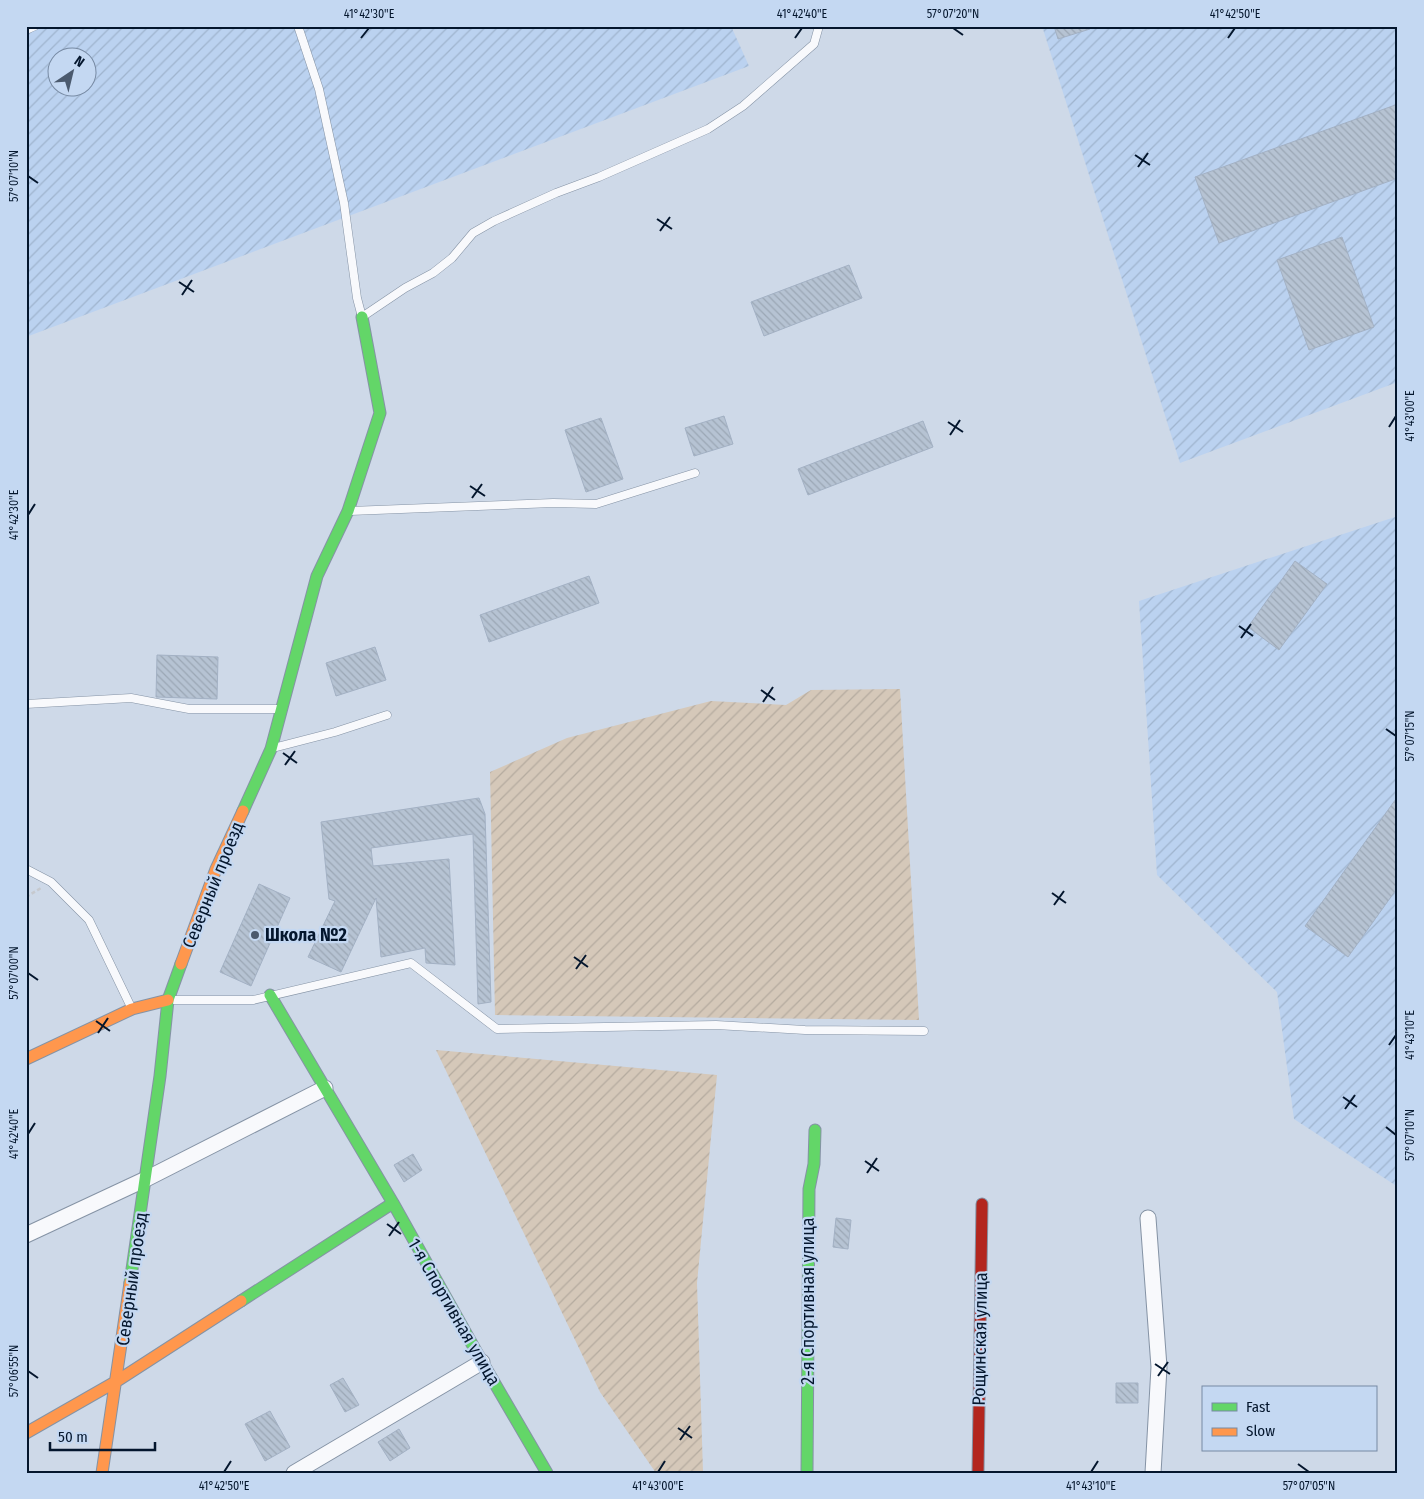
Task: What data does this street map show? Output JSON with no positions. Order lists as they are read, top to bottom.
{
  "streets": {
    "street": [
      "Северный проезд",
      "2-я Спортивная улица",
      "1-я Спортивная улица",
      "Рощинская улица"
    ]
  },
  "places": ["Школа №2"],
  "legend": ["Fast", "Slow"],
  "scale_bar": "50 m",
  "north": "top right",
  "coordinates": [
    "41°42'30\"E",
    "41°42'40\"E",
    "57°07'20\"N",
    "41°42'50\"E",
    "57°07'10\"N",
    "41°43'00\"E",
    "57°07'15\"N",
    "57°07'00\"N",
    "41°43'10\"E",
    "57°06'55\"N",
    "57°07'05\"N"
  ]
}
